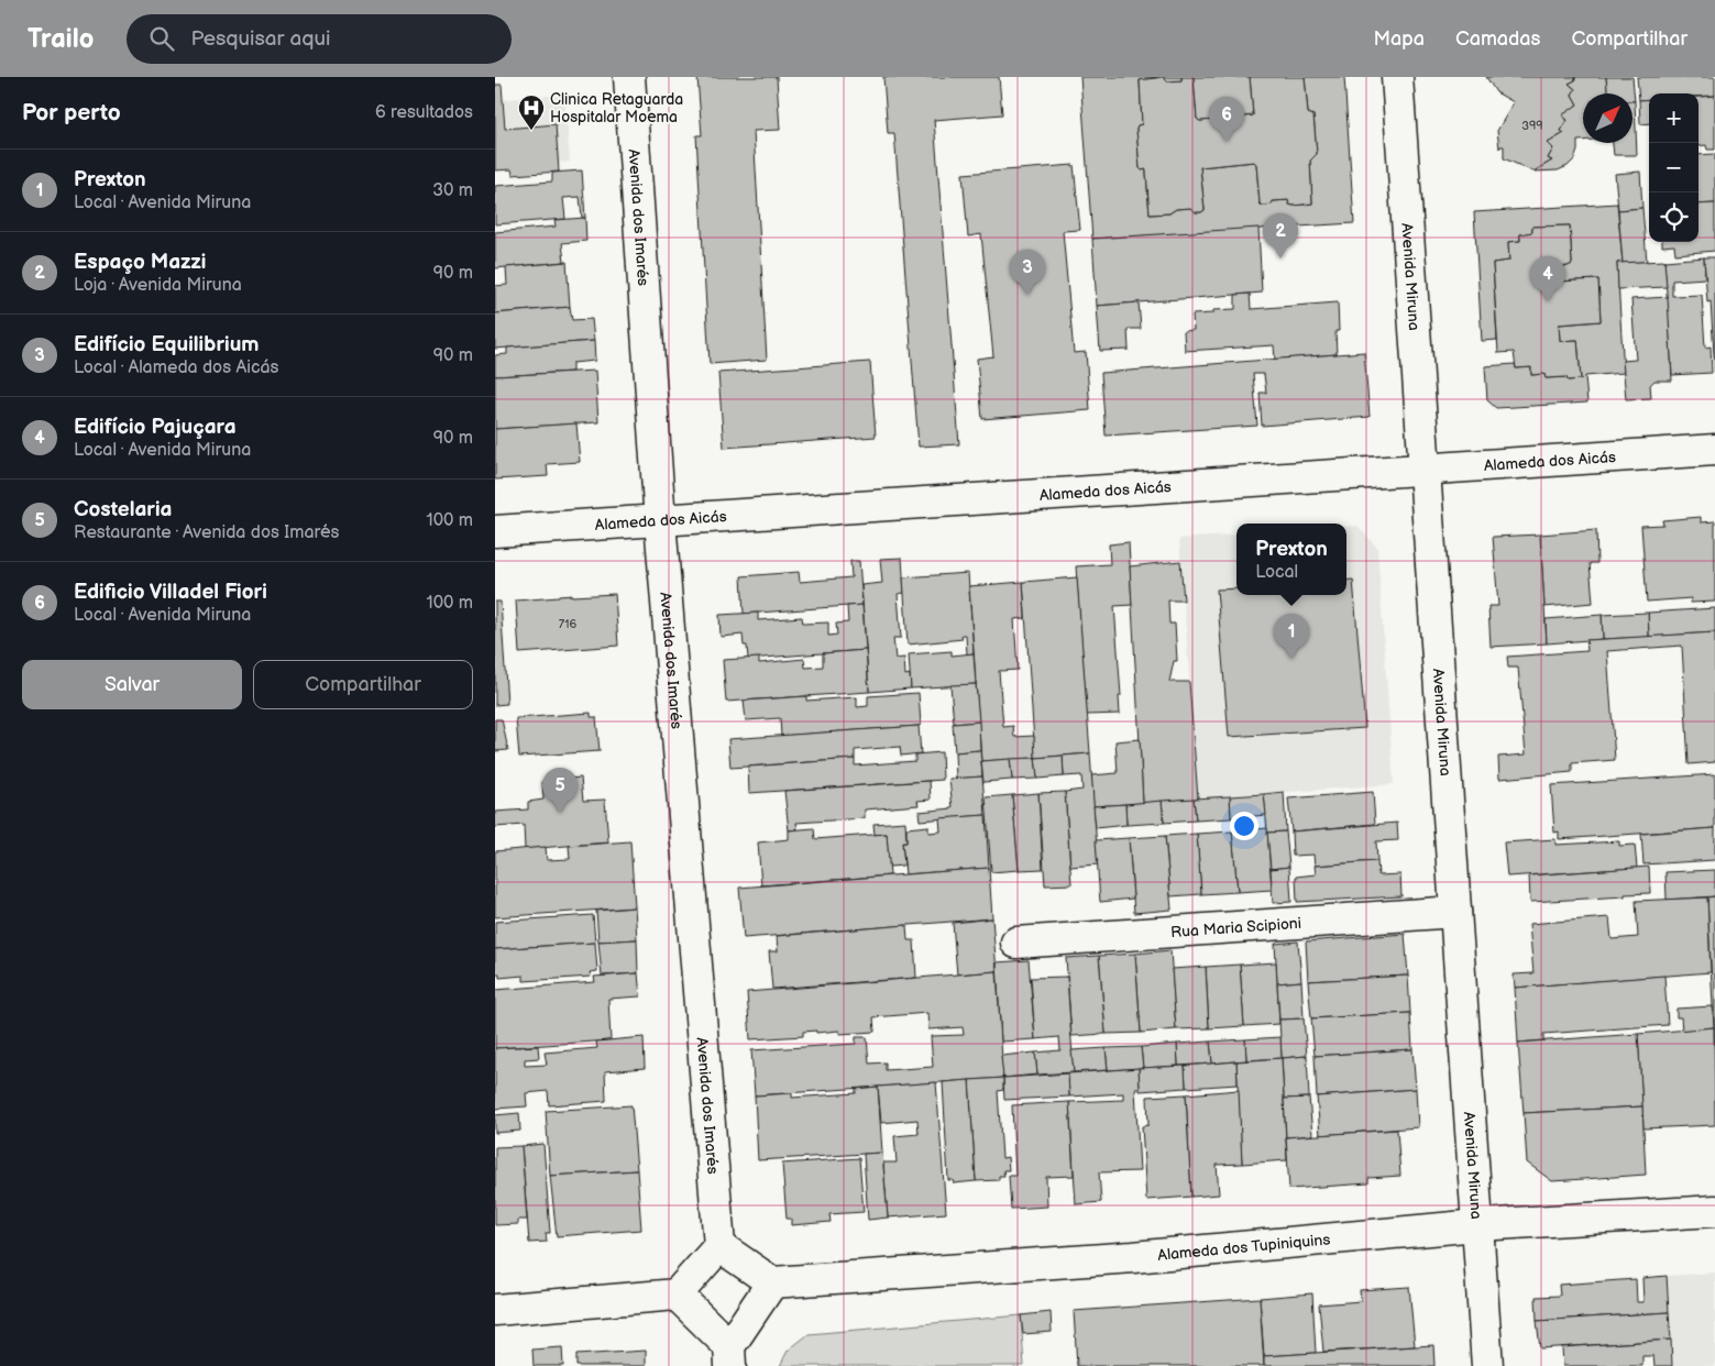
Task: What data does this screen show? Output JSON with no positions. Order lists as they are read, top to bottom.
{
  "streets": {
    "street": [
      "Avenida dos Imarés",
      "Avenida Miruna",
      "Alameda dos Aicás",
      "Rua Maria Scipioni",
      "Alameda dos Tupiniquins"
    ]
  },
  "crossings": [
    ["Avenida dos Imarés", "Alameda dos Aicás"],
    ["Avenida Miruna", "Alameda dos Aicás"],
    ["Avenida Miruna", "Rua Maria Scipioni"],
    ["Avenida Miruna", "Alameda dos Tupiniquins"]
  ],
  "places": {
    "hospital": ["Clinica Retaguarda Hospitalar Moema"]
  },
  "house_numbers": ["399", "716"],
  "north": "top right",
  "page": {
    "header": "Trailo",
    "search": "Pesquisar aqui",
    "nav": ["Mapa", "Camadas", "Compartilhar"],
    "heading": ["Por perto", "6 resultados"],
    "map_buttons": ["+", "−"],
    "pins": [
      "6",
      "2",
      "3",
      "4",
      "1",
      "5"
    ],
    "list": [
      {
        "mark": "1",
        "name": "Prexton",
        "note": "Local · Avenida Miruna",
        "value": "30 m"
      },
      {
        "mark": "2",
        "name": "Espaço Mazzi",
        "note": "Loja · Avenida Miruna",
        "value": "90 m"
      },
      {
        "mark": "3",
        "name": "Edifício Equilibrium",
        "note": "Local · Alameda dos Aicás",
        "value": "90 m"
      },
      {
        "mark": "4",
        "name": "Edifício Pajuçara",
        "note": "Local · Avenida Miruna",
        "value": "90 m"
      },
      {
        "mark": "5",
        "name": "Costelaria",
        "note": "Restaurante · Avenida dos Imarés",
        "value": "100 m"
      },
      {
        "mark": "6",
        "name": "Edificio Villadel Fiori",
        "note": "Local · Avenida Miruna",
        "value": "100 m"
      }
    ],
    "popup": ["Prexton", "Local"],
    "buttons": ["Salvar", "Compartilhar"]
  }
}
